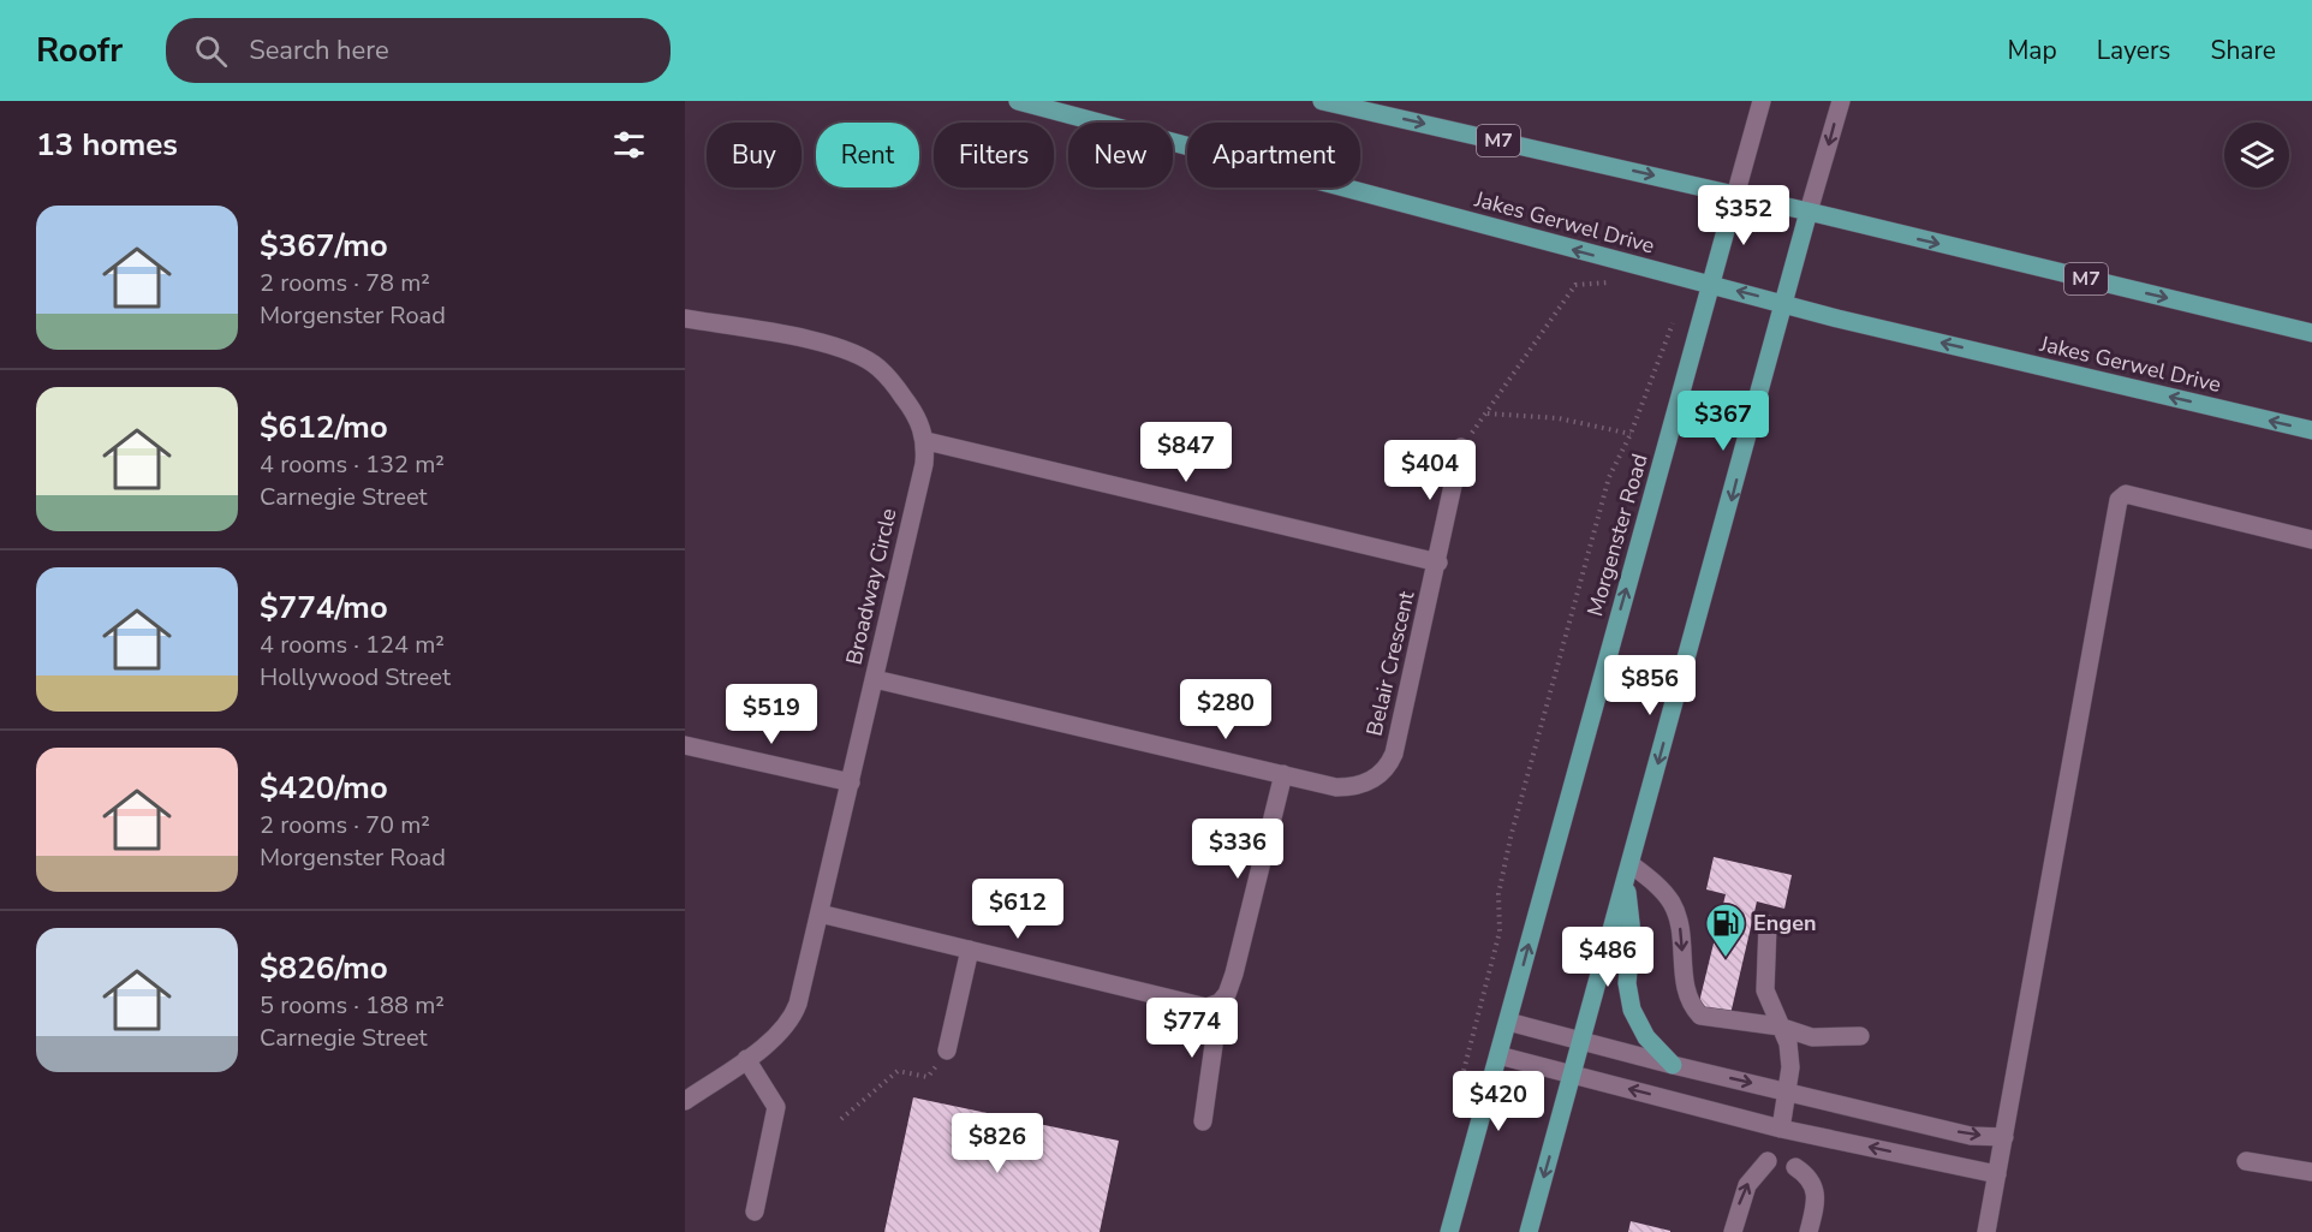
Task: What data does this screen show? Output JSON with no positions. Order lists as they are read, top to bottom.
{
  "streets": {
    "main road": ["M7", "Jakes Gerwel Drive", "Morgenster Road"],
    "street": ["Broadway Circle", "Belair Crescent"]
  },
  "crossings": [
    ["M7", "Morgenster Road"],
    ["Jakes Gerwel Drive", "Morgenster Road"],
    ["Broadway Circle", "Belair Crescent"]
  ],
  "places": {
    "fuel station": ["Engen"]
  },
  "page": {
    "header": "Roofr",
    "search": "Search here",
    "nav": ["Map", "Layers", "Share"],
    "heading": "13 homes",
    "chip": [
      "Buy",
      "Rent",
      "Filters",
      "New",
      "Apartment"
    ],
    "price": [
      "$352",
      "$367",
      "$847",
      "$404",
      "$856",
      "$280",
      "$519",
      "$336",
      "$612",
      "$486",
      "$774",
      "$420",
      "$826"
    ],
    "list": [
      {
        "name": "$367/mo",
        "note": "2 rooms · 78 m² · Morgenster Road"
      },
      {
        "name": "$612/mo",
        "note": "4 rooms · 132 m² · Carnegie Street"
      },
      {
        "name": "$774/mo",
        "note": "4 rooms · 124 m² · Hollywood Street"
      },
      {
        "name": "$420/mo",
        "note": "2 rooms · 70 m² · Morgenster Road"
      },
      {
        "name": "$826/mo",
        "note": "5 rooms · 188 m² · Carnegie Street"
      }
    ]
  }
}
